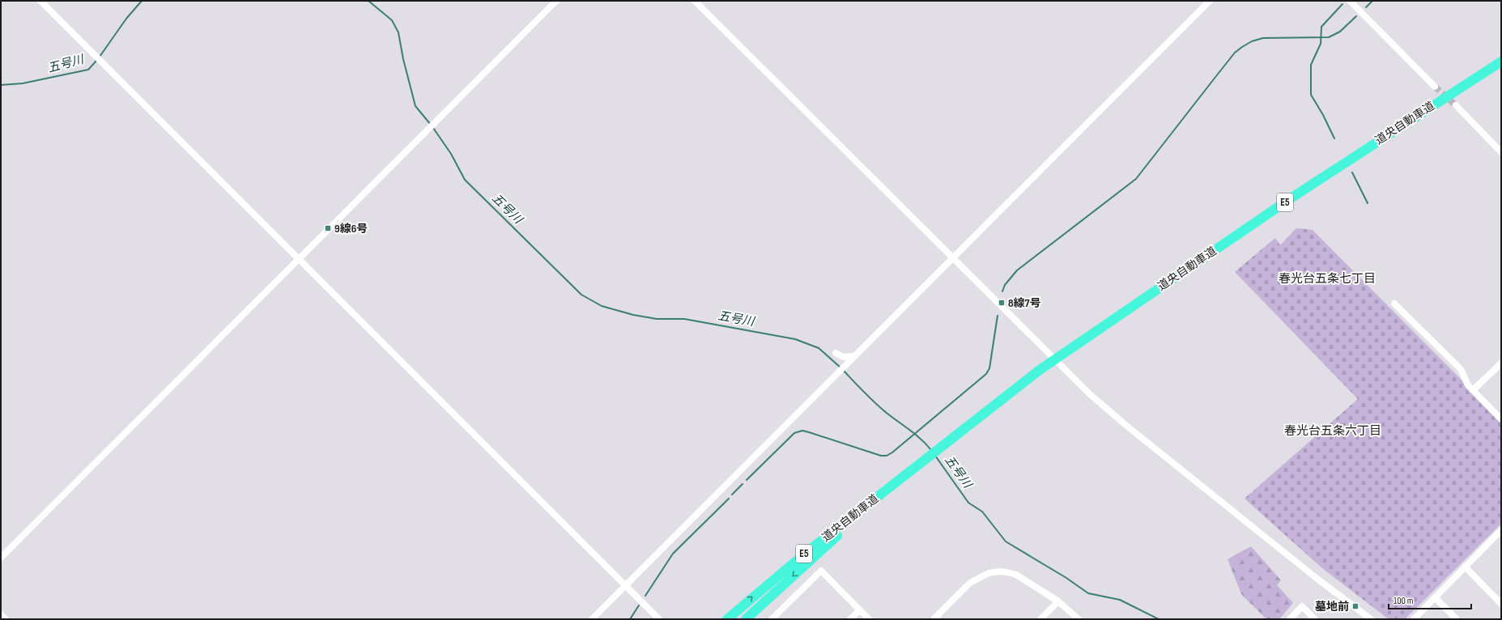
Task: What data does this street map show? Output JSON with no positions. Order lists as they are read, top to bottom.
{
  "streets": {
    "highway": ["道央自動車道", "E5"]
  },
  "districts": ["春光台五条七丁目", "春光台五条六丁目"],
  "water": ["五号川"],
  "places": {
    "transit": ["9線6号", "8線7号", "墓地前"]
  },
  "scale_bar": "100 m"
}
